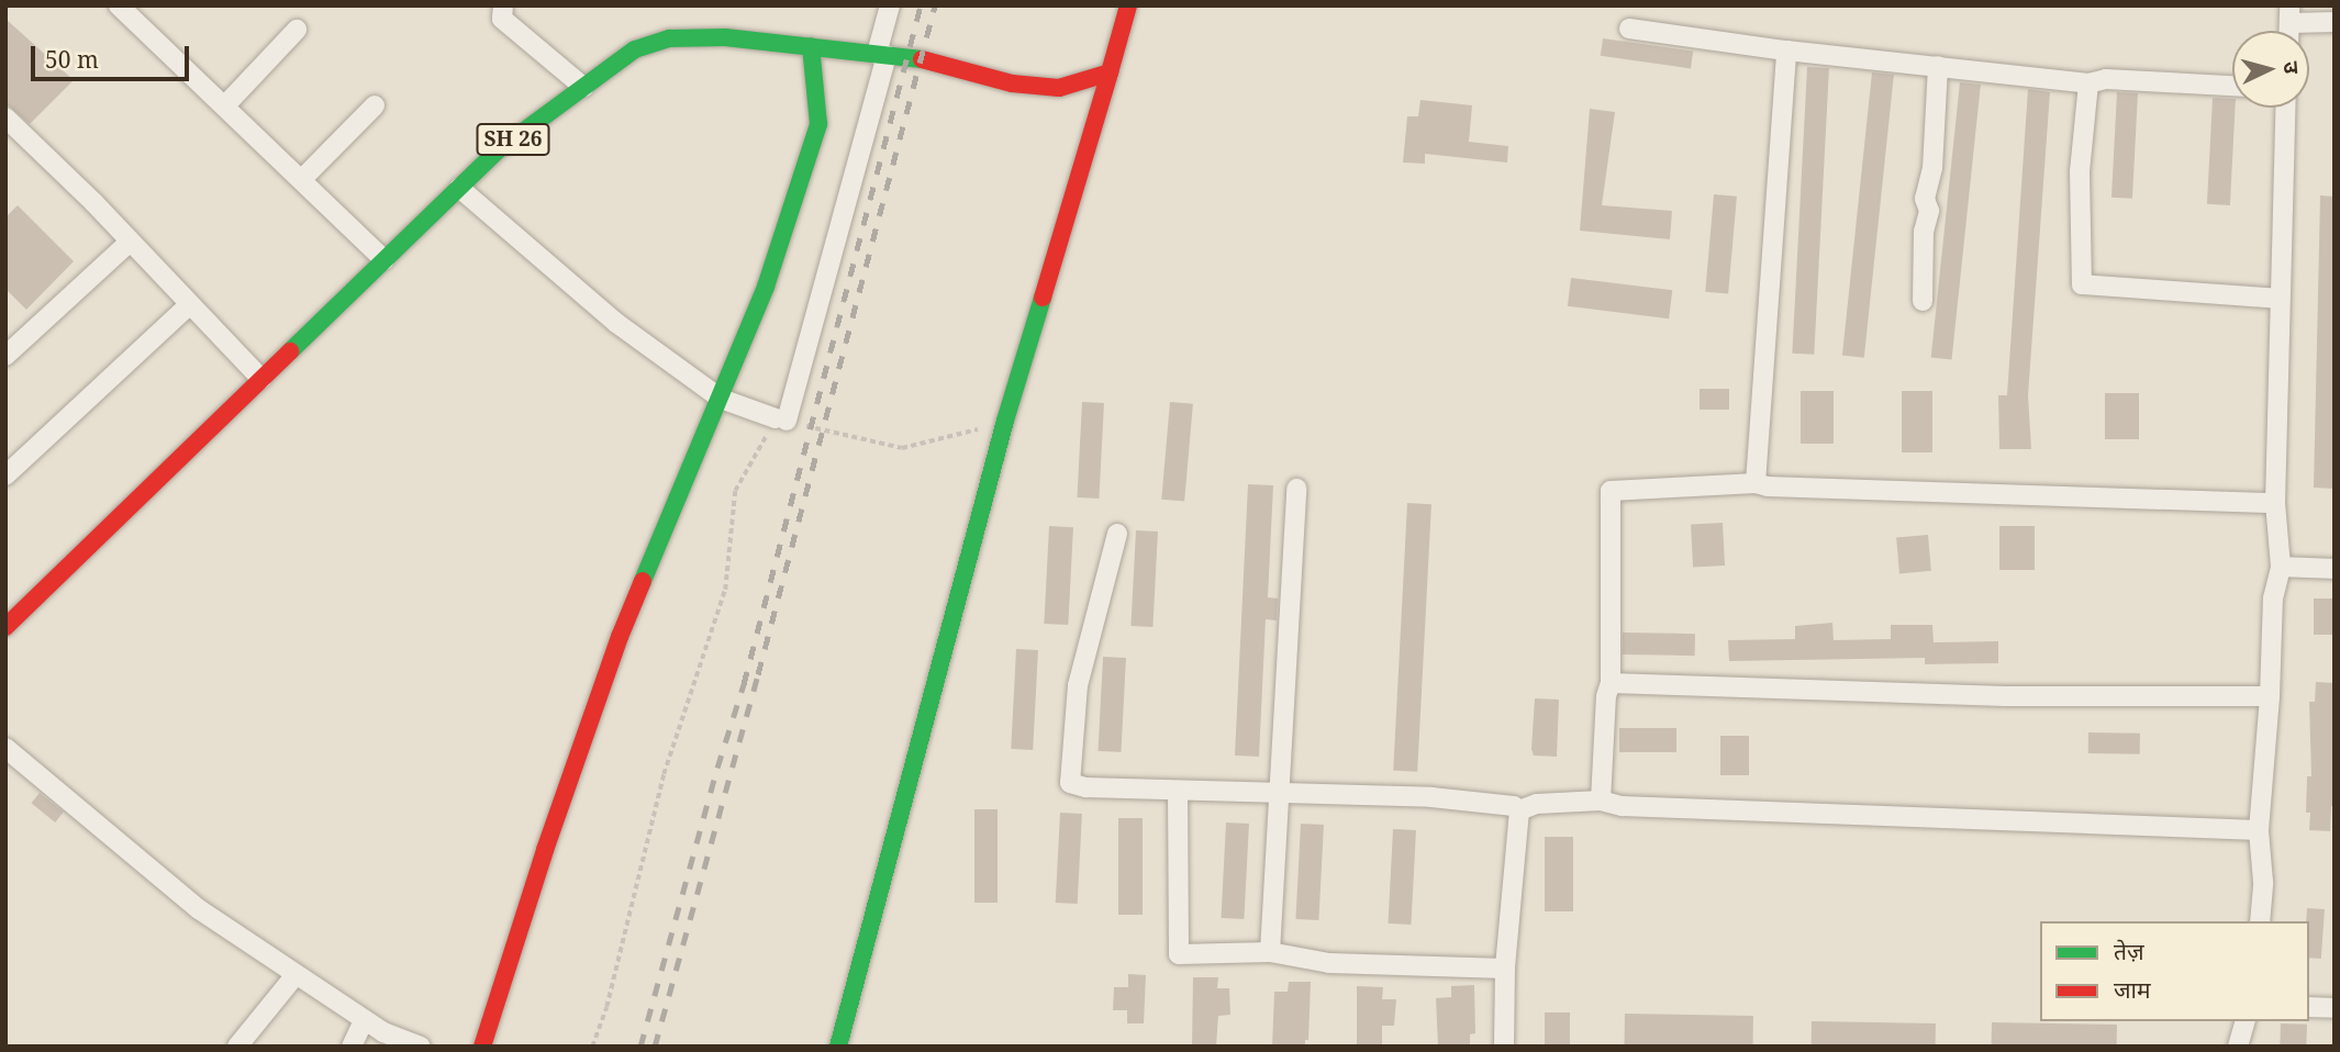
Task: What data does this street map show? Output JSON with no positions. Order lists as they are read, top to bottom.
{
  "streets": {
    "street": ["SH 26"]
  },
  "legend": ["तेज़", "जाम"],
  "scale_bar": "50 m",
  "north": "right"
}
